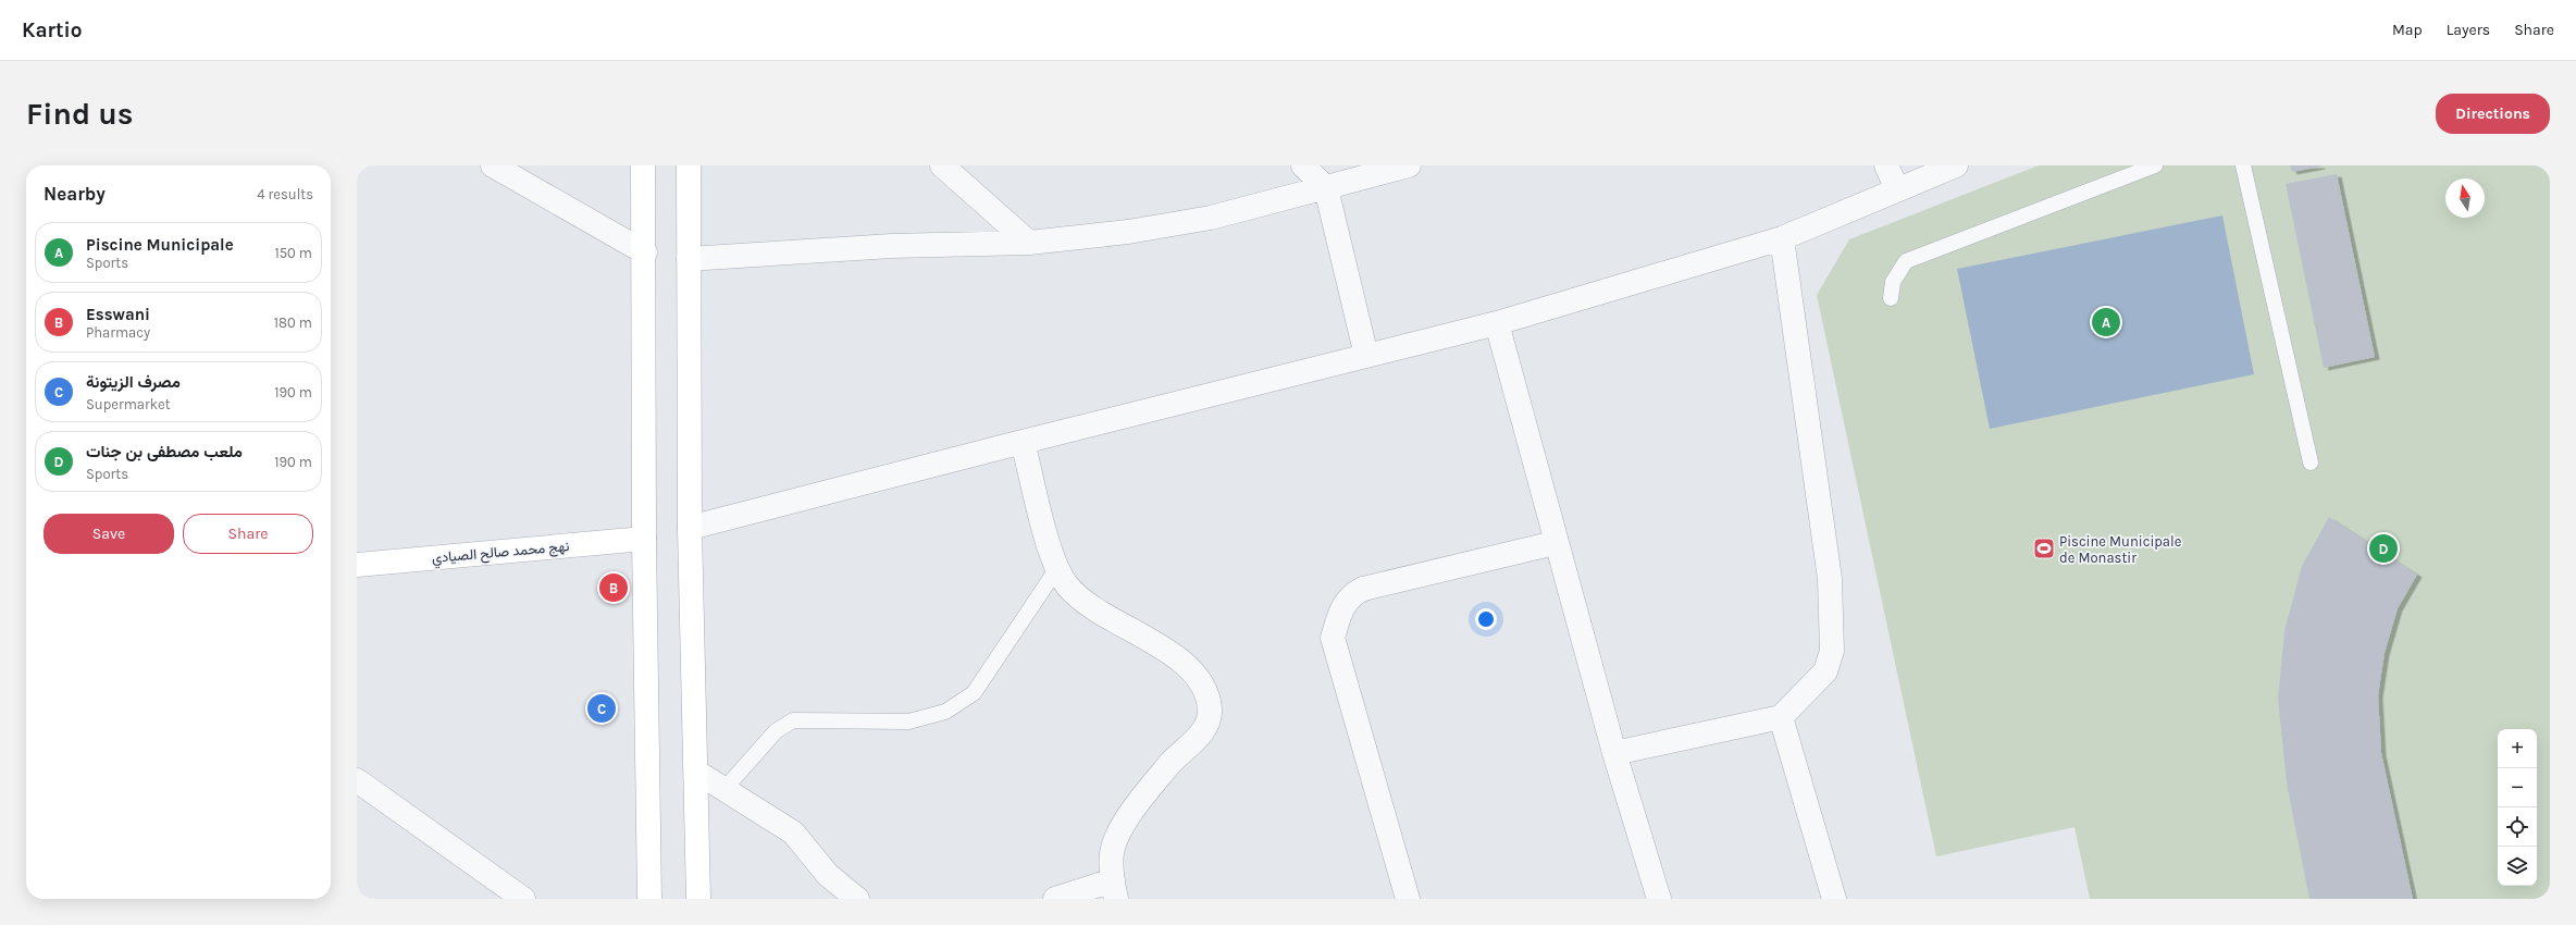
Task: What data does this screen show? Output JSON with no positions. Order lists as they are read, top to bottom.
{
  "streets": {
    "main road": ["نهج محمد صالح الصيادي"]
  },
  "places": {
    "sports": ["Piscine Municipale de Monastir"]
  },
  "north": "top",
  "page": {
    "header": "Kartio",
    "nav": ["Map", "Layers", "Share"],
    "buttons": [
      "Directions",
      ["Save", "Share"]
    ],
    "title": "Find us",
    "heading": ["Nearby", "4 results"],
    "list": [
      {
        "mark": "A",
        "name": "Piscine Municipale",
        "note": "Sports",
        "value": "150 m"
      },
      {
        "mark": "B",
        "name": "Esswani",
        "note": "Pharmacy",
        "value": "180 m"
      },
      {
        "mark": "C",
        "name": "مصرف الزيتونة",
        "note": "Supermarket",
        "value": "190 m"
      },
      {
        "mark": "D",
        "name": "ملعب مصطفى بن جنات",
        "note": "Sports",
        "value": "190 m"
      }
    ],
    "pins": [
      "A",
      "D",
      "B",
      "C"
    ],
    "map_buttons": ["+", "−"]
  }
}
